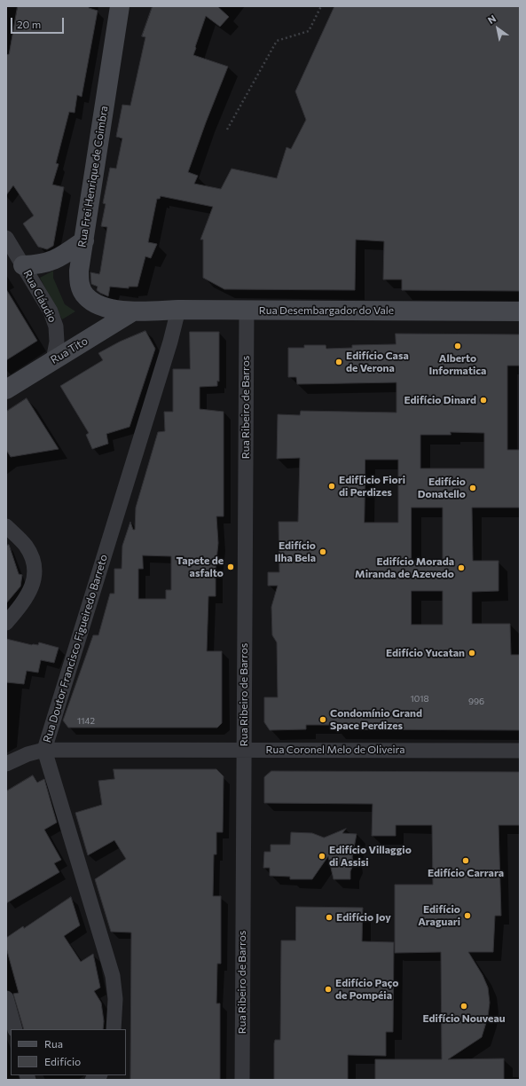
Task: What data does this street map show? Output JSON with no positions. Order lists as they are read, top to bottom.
{
  "streets": {
    "main road": ["Rua Frei Henrique de Coimbra", "Rua Desembargador do Vale", "Rua Tito"],
    "street": [
      "Rua Cláudio",
      "Rua Ribeiro de Barros",
      "Rua Doutor Francisco Figueiredo Barreto",
      "Rua Coronel Melo de Oliveira"
    ]
  },
  "crossings": [
    ["Rua Frei Henrique de Coimbra", "Rua Desembargador do Vale"],
    ["Rua Frei Henrique de Coimbra", "Rua Tito"],
    ["Rua Cláudio", "Rua Tito"],
    ["Rua Desembargador do Vale", "Rua Tito"],
    ["Rua Desembargador do Vale", "Rua Ribeiro de Barros"],
    ["Rua Desembargador do Vale", "Rua Doutor Francisco Figueiredo Barreto"],
    ["Rua Ribeiro de Barros", "Rua Coronel Melo de Oliveira"],
    ["Rua Doutor Francisco Figueiredo Barreto", "Rua Coronel Melo de Oliveira"]
  ],
  "places": [
    "Alberto Informatica",
    "Edifício Casa de Verona",
    "Edifício Dinard",
    "Edif[icio Fiori di Perdizes",
    "Edifício Donatello",
    "Edifício Ilha Bela",
    "Tapete de asfalto",
    "Edifício Morada Miranda de Azevedo",
    "Edifício Yucatan",
    "Condomínio Grand Space Perdizes",
    "Edifício Villaggio di Assisi",
    "Edifício Carrara",
    "Edifício Araguari",
    "Edifício Joy",
    "Edifício Paço de Pompéia",
    "Edifício Nouveau"
  ],
  "house_numbers": ["1018", "996", "1142"],
  "legend": ["Rua", "Edifício"],
  "scale_bar": "20 m",
  "north": "top left"
}
